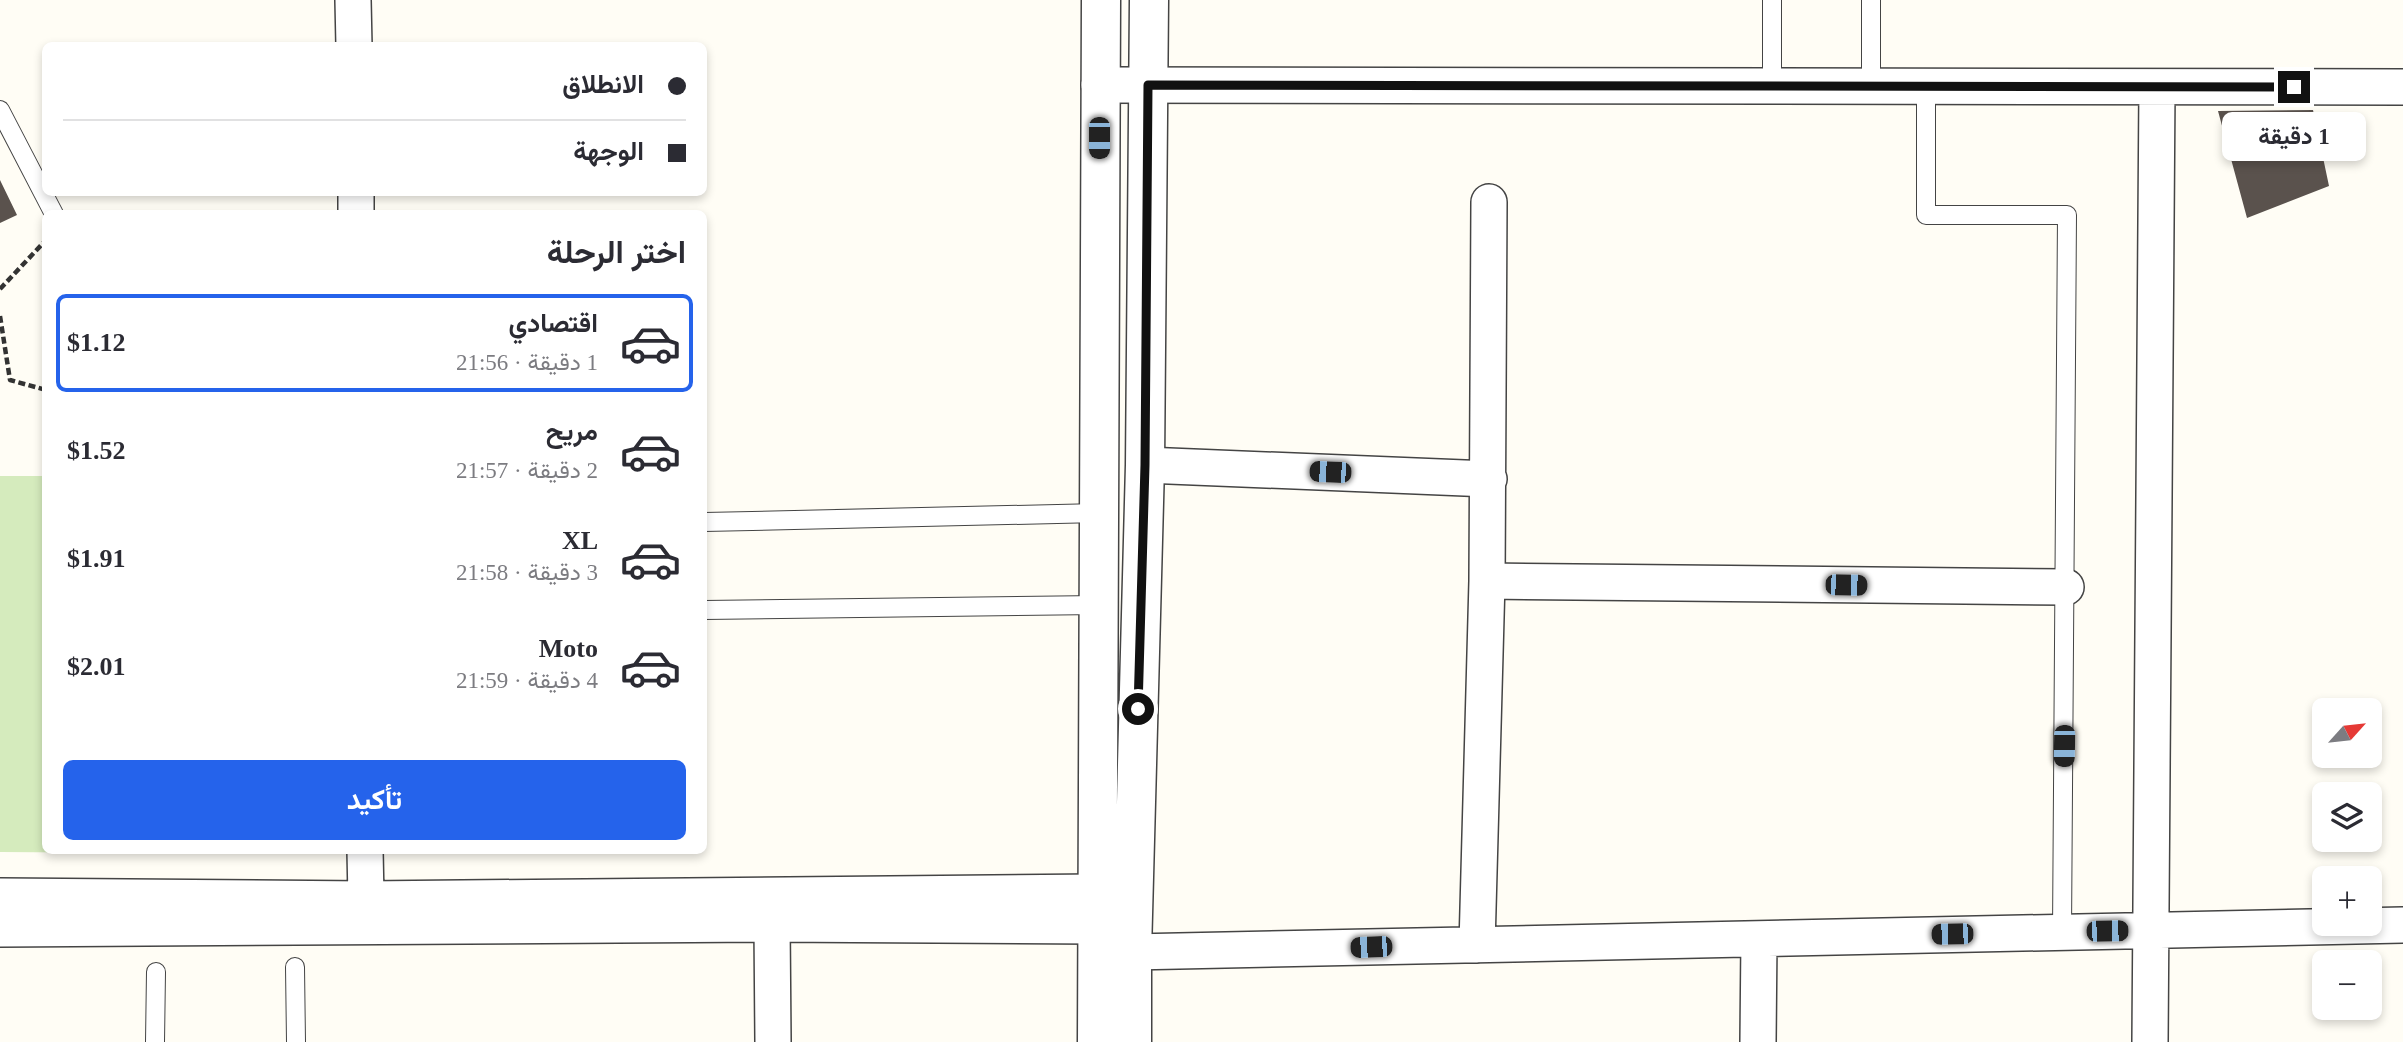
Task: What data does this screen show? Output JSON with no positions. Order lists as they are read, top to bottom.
{
  "north": "top right",
  "page": {
    "banner": ["الانطلاق", "الوجهة"],
    "bubble": "1 دقيقة",
    "heading": "اختر الرحلة",
    "list": [
      {
        "name": "اقتصادي",
        "note": "1 دقيقة · 21:56",
        "value": "$1.12"
      },
      {
        "name": "مريح",
        "note": "2 دقيقة · 21:57",
        "value": "$1.52"
      },
      {
        "name": "XL",
        "note": "3 دقيقة · 21:58",
        "value": "$1.91"
      },
      {
        "name": "Moto",
        "note": "4 دقيقة · 21:59",
        "value": "$2.01"
      }
    ],
    "map_buttons": ["+", "−"],
    "buttons": "تأكيد"
  }
}
